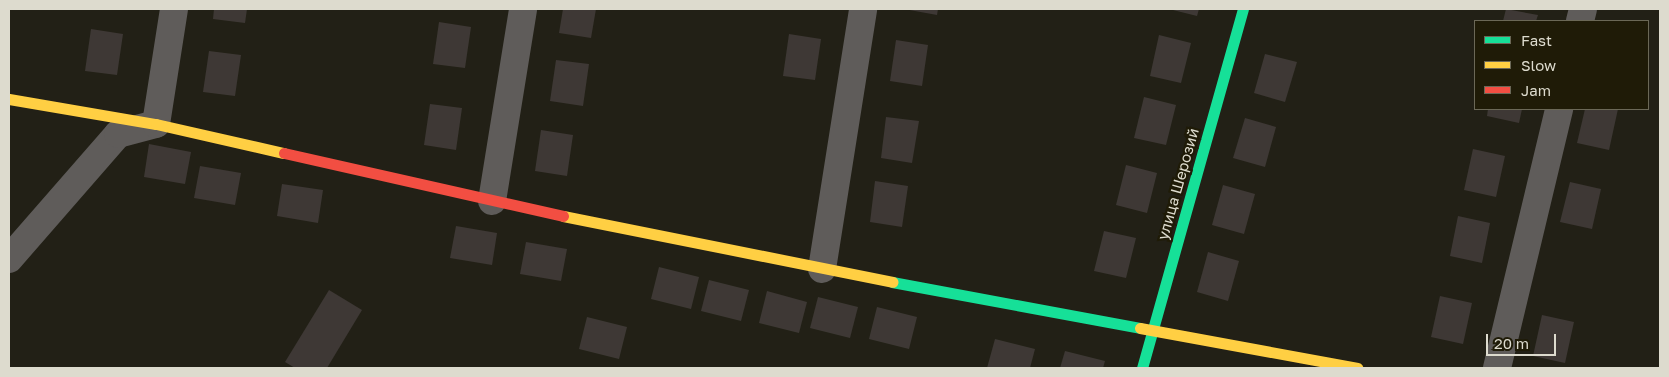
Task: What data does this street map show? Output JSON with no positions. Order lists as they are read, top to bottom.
{
  "streets": {
    "street": ["улица Шерозий"]
  },
  "legend": ["Fast", "Slow", "Jam"],
  "scale_bar": "20 m"
}
